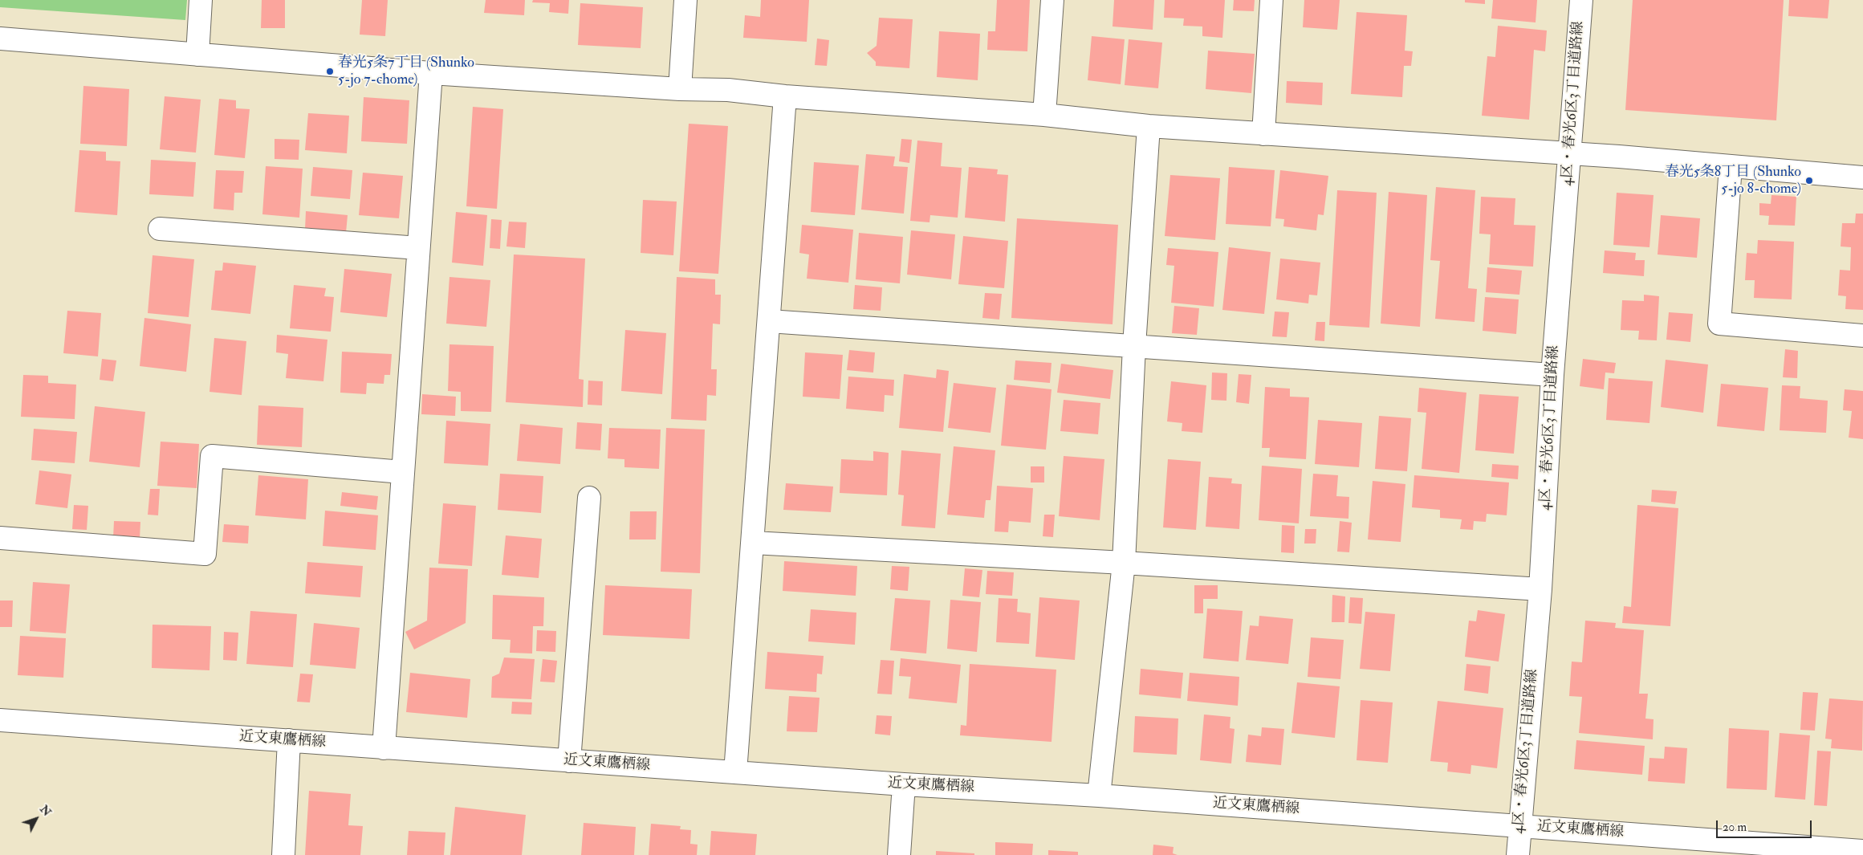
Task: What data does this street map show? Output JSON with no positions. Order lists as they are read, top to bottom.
{
  "streets": {
    "street": ["4区・春光6区3丁目道路線", "近文東鷹栖線"]
  },
  "crossings": [
    ["4区・春光6区3丁目道路線", "近文東鷹栖線"]
  ],
  "places": ["春光5条7丁目 (Shunko 5-jo 7-chome)", "春光5条8丁目 (Shunko 5-jo 8-chome)"],
  "scale_bar": "20 m",
  "north": "top right"
}
